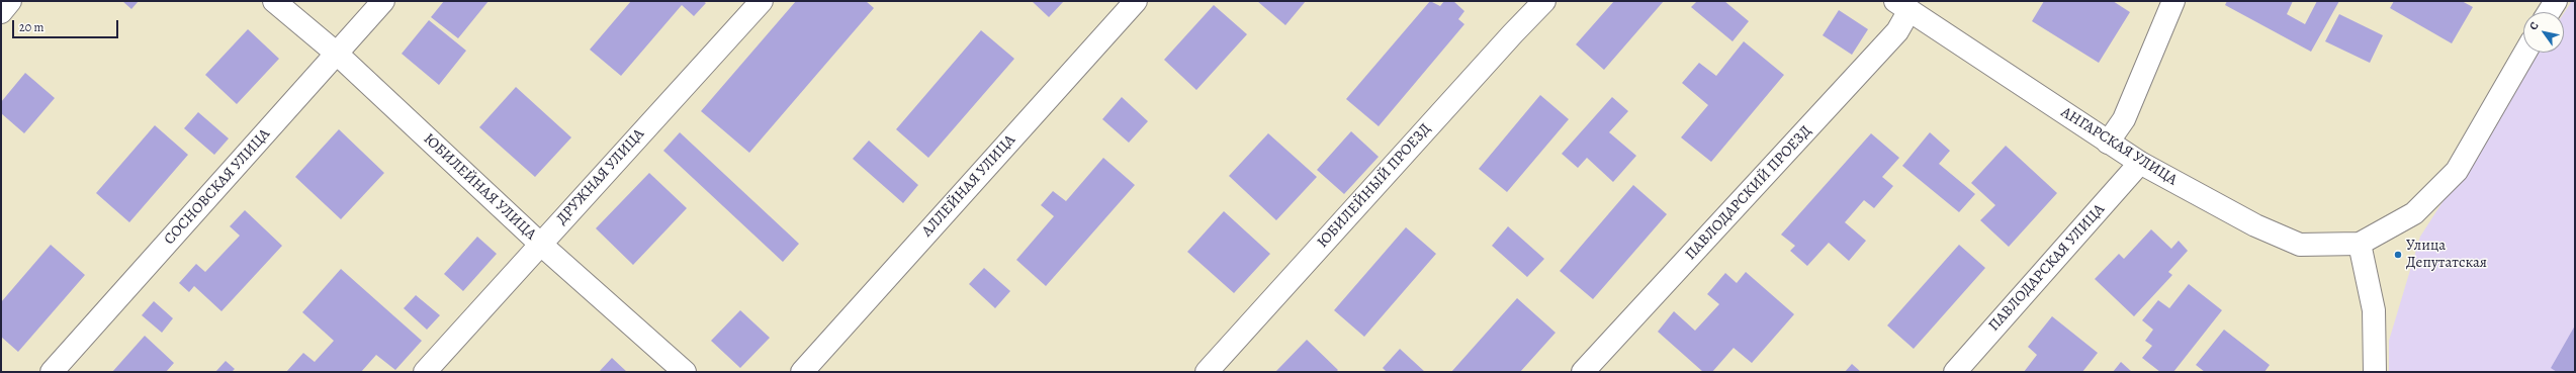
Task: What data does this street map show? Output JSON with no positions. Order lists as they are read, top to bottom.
{
  "streets": {
    "street": [
      "АНГАРСКАЯ УЛИЦА",
      "ДРУЖНАЯ УЛИЦА",
      "АЛЛЕЙНАЯ УЛИЦА",
      "ЮБИЛЕЙНЫЙ ПРОЕЗД",
      "СОСНОВСКАЯ УЛИЦА",
      "ЮБИЛЕЙНАЯ УЛИЦА",
      "ПАВЛОДАРСКИЙ ПРОЕЗД",
      "ПАВЛОДАРСКАЯ УЛИЦА"
    ]
  },
  "crossings": [
    ["АНГАРСКАЯ УЛИЦА", "ПАВЛОДАРСКИЙ ПРОЕЗД"],
    ["АНГАРСКАЯ УЛИЦА", "ПАВЛОДАРСКАЯ УЛИЦА"],
    ["ДРУЖНАЯ УЛИЦА", "ЮБИЛЕЙНАЯ УЛИЦА"],
    ["СОСНОВСКАЯ УЛИЦА", "ЮБИЛЕЙНАЯ УЛИЦА"]
  ],
  "places": ["Улица Депутатская"],
  "scale_bar": "20 m",
  "north": "top left"
}
